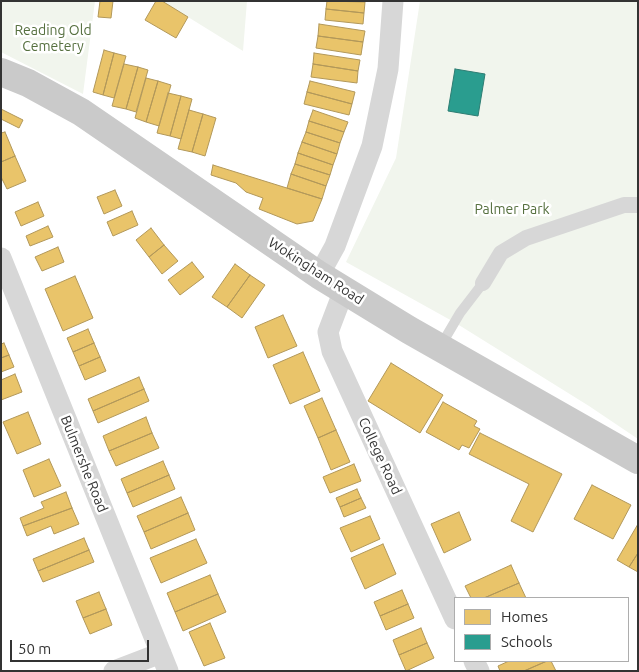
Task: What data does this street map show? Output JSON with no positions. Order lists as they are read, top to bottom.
{
  "streets": {
    "main road": ["Wokingham Road"],
    "street": ["College Road", "Bulmershe Road"]
  },
  "crossings": [
    ["Wokingham Road", "College Road"]
  ],
  "parks": ["Reading Old Cemetery", "Palmer Park"],
  "legend": ["Homes", "Schools"],
  "scale_bar": "50 m"
}
